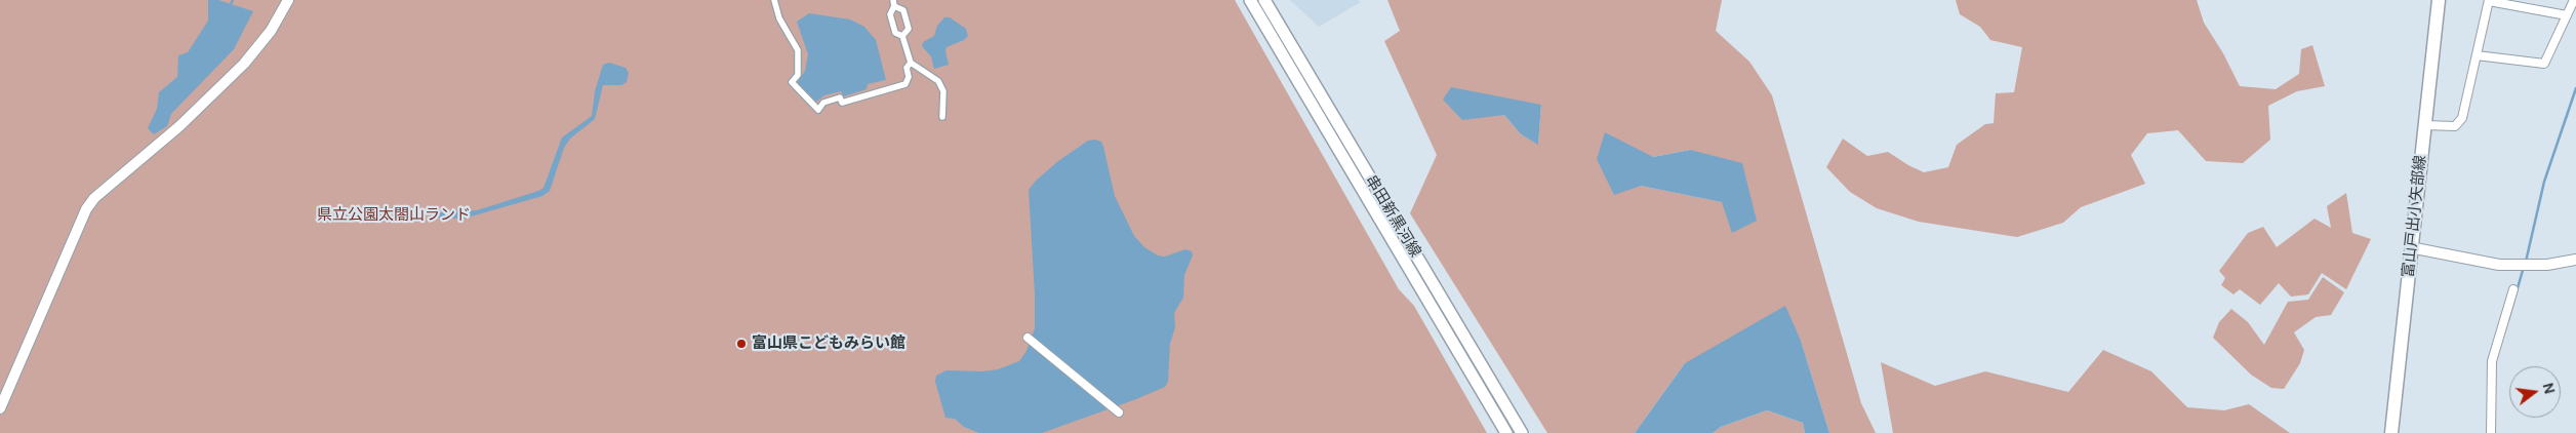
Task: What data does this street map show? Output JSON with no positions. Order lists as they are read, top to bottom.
{
  "streets": {
    "main road": ["串田新黒河線", "富山戸出小矢部線"]
  },
  "parks": ["県立公園太閤山ランド"],
  "places": ["富山県こどもみらい館"],
  "north": "right"
}
